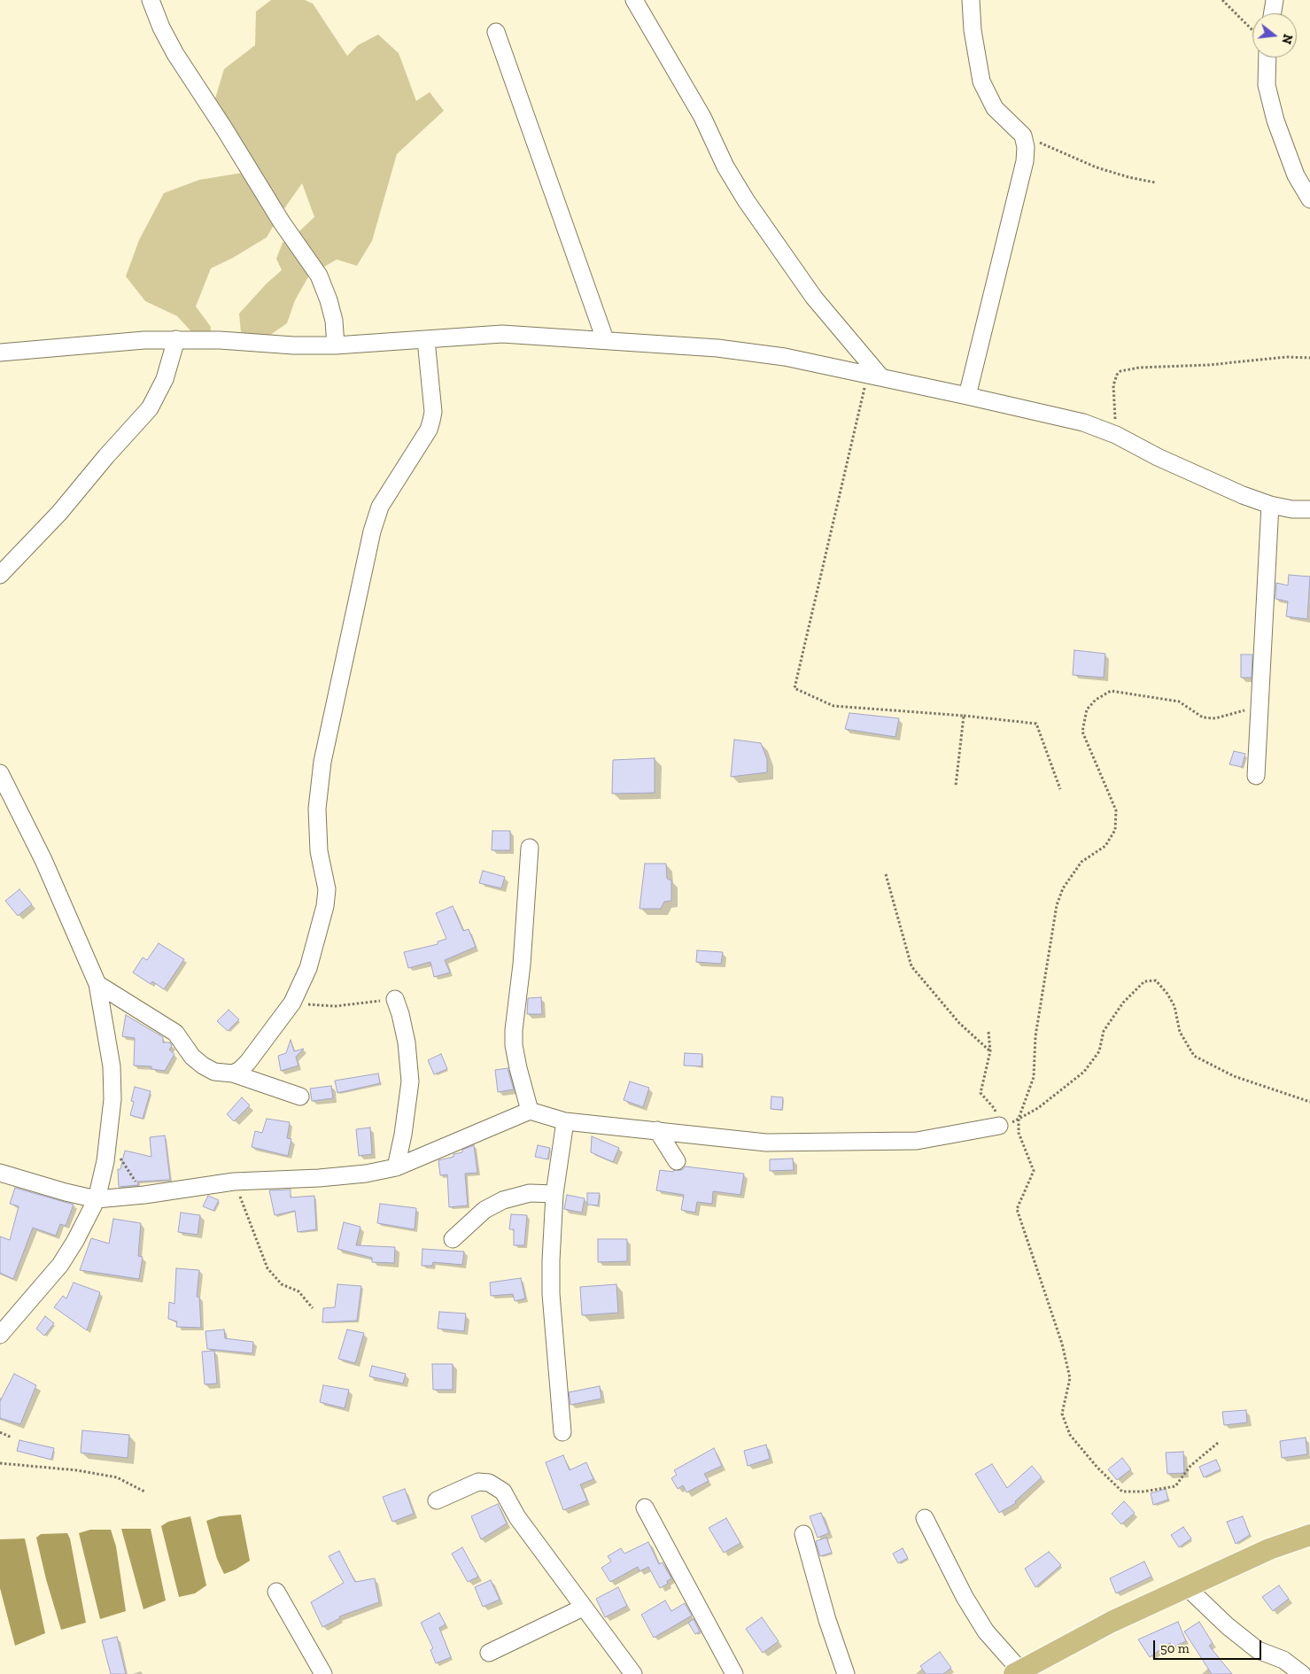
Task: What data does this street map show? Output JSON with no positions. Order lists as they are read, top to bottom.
{
  "scale_bar": "50 m",
  "north": "right"
}
